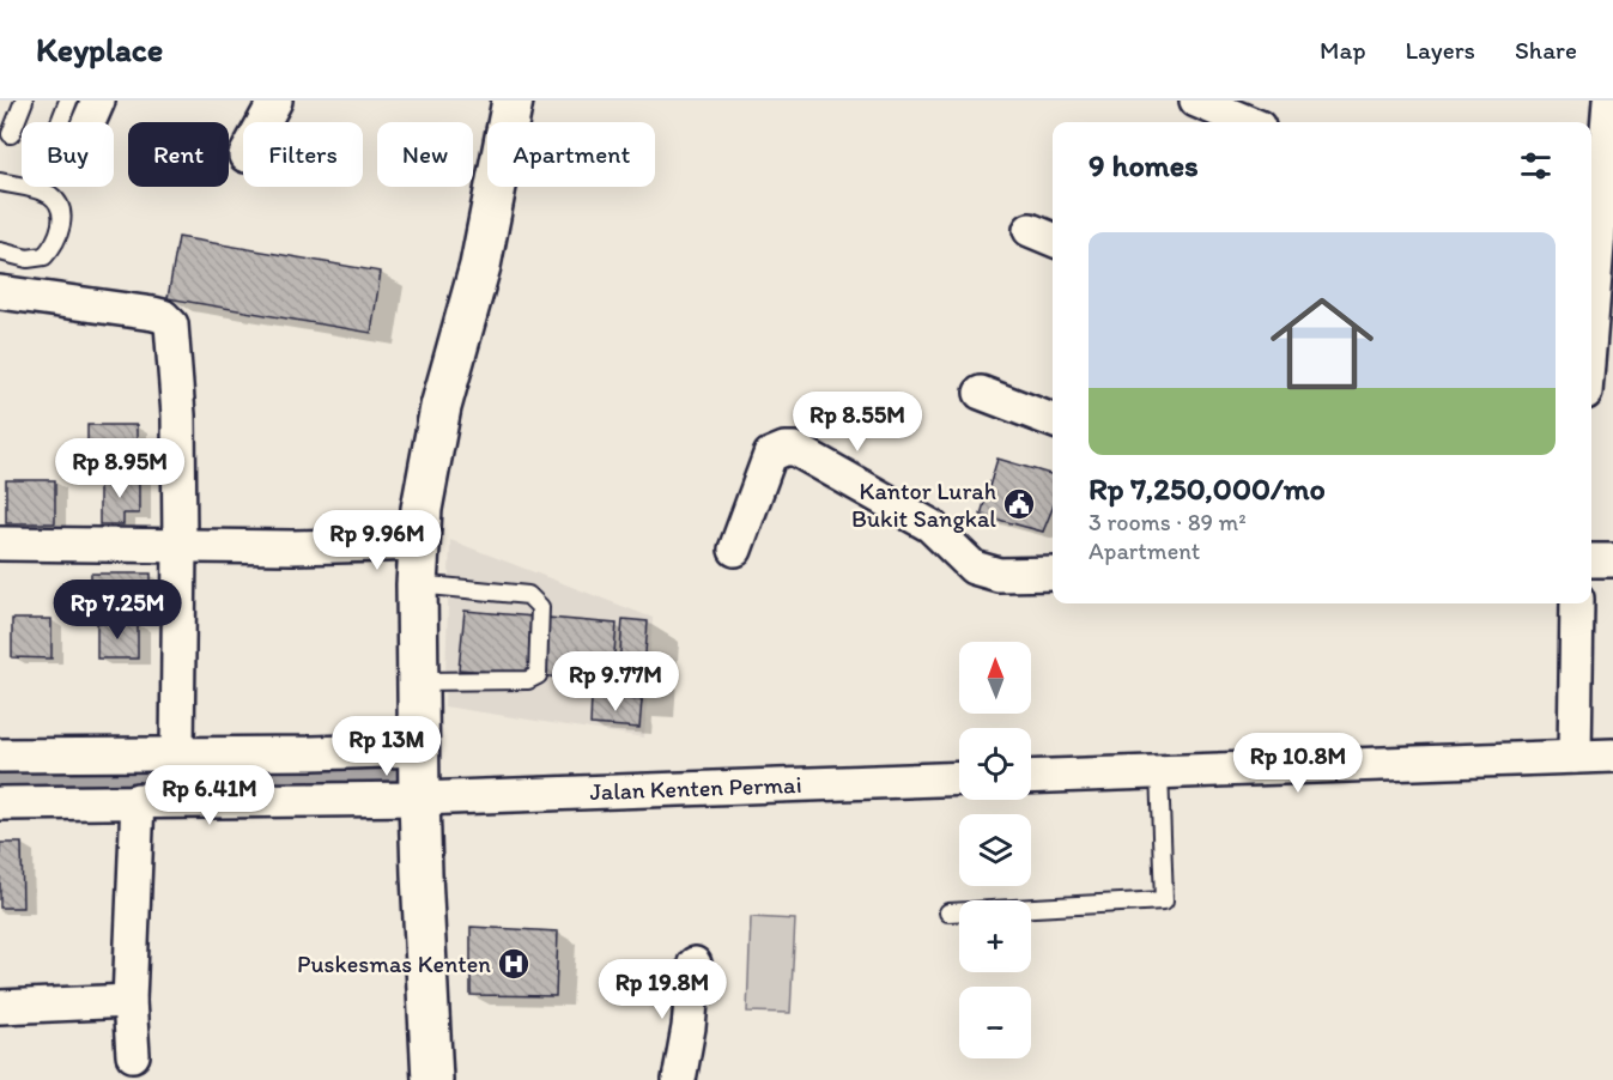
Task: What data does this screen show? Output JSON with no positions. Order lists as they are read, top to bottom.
{
  "streets": {
    "street": ["Jalan Kenten Permai"]
  },
  "places": {
    "public building": ["Kantor Lurah Bukit Sangkal"],
    "hospital": ["Puskesmas Kenten"]
  },
  "north": "top",
  "page": {
    "header": "Keyplace",
    "nav": ["Map", "Layers", "Share"],
    "chip": [
      "Buy",
      "Rent",
      "Filters",
      "New",
      "Apartment"
    ],
    "heading": "9 homes",
    "list": [
      {
        "name": "Rp 7,250,000/mo",
        "note": "3 rooms · 89 m² · Apartment"
      }
    ],
    "price": [
      "Rp 8.55M",
      "Rp 8.95M",
      "Rp 9.96M",
      "Rp 7.25M",
      "Rp 9.77M",
      "Rp 13M",
      "Rp 10.8M",
      "Rp 6.41M",
      "Rp 19.8M"
    ],
    "map_buttons": ["+", "−"]
  }
}
